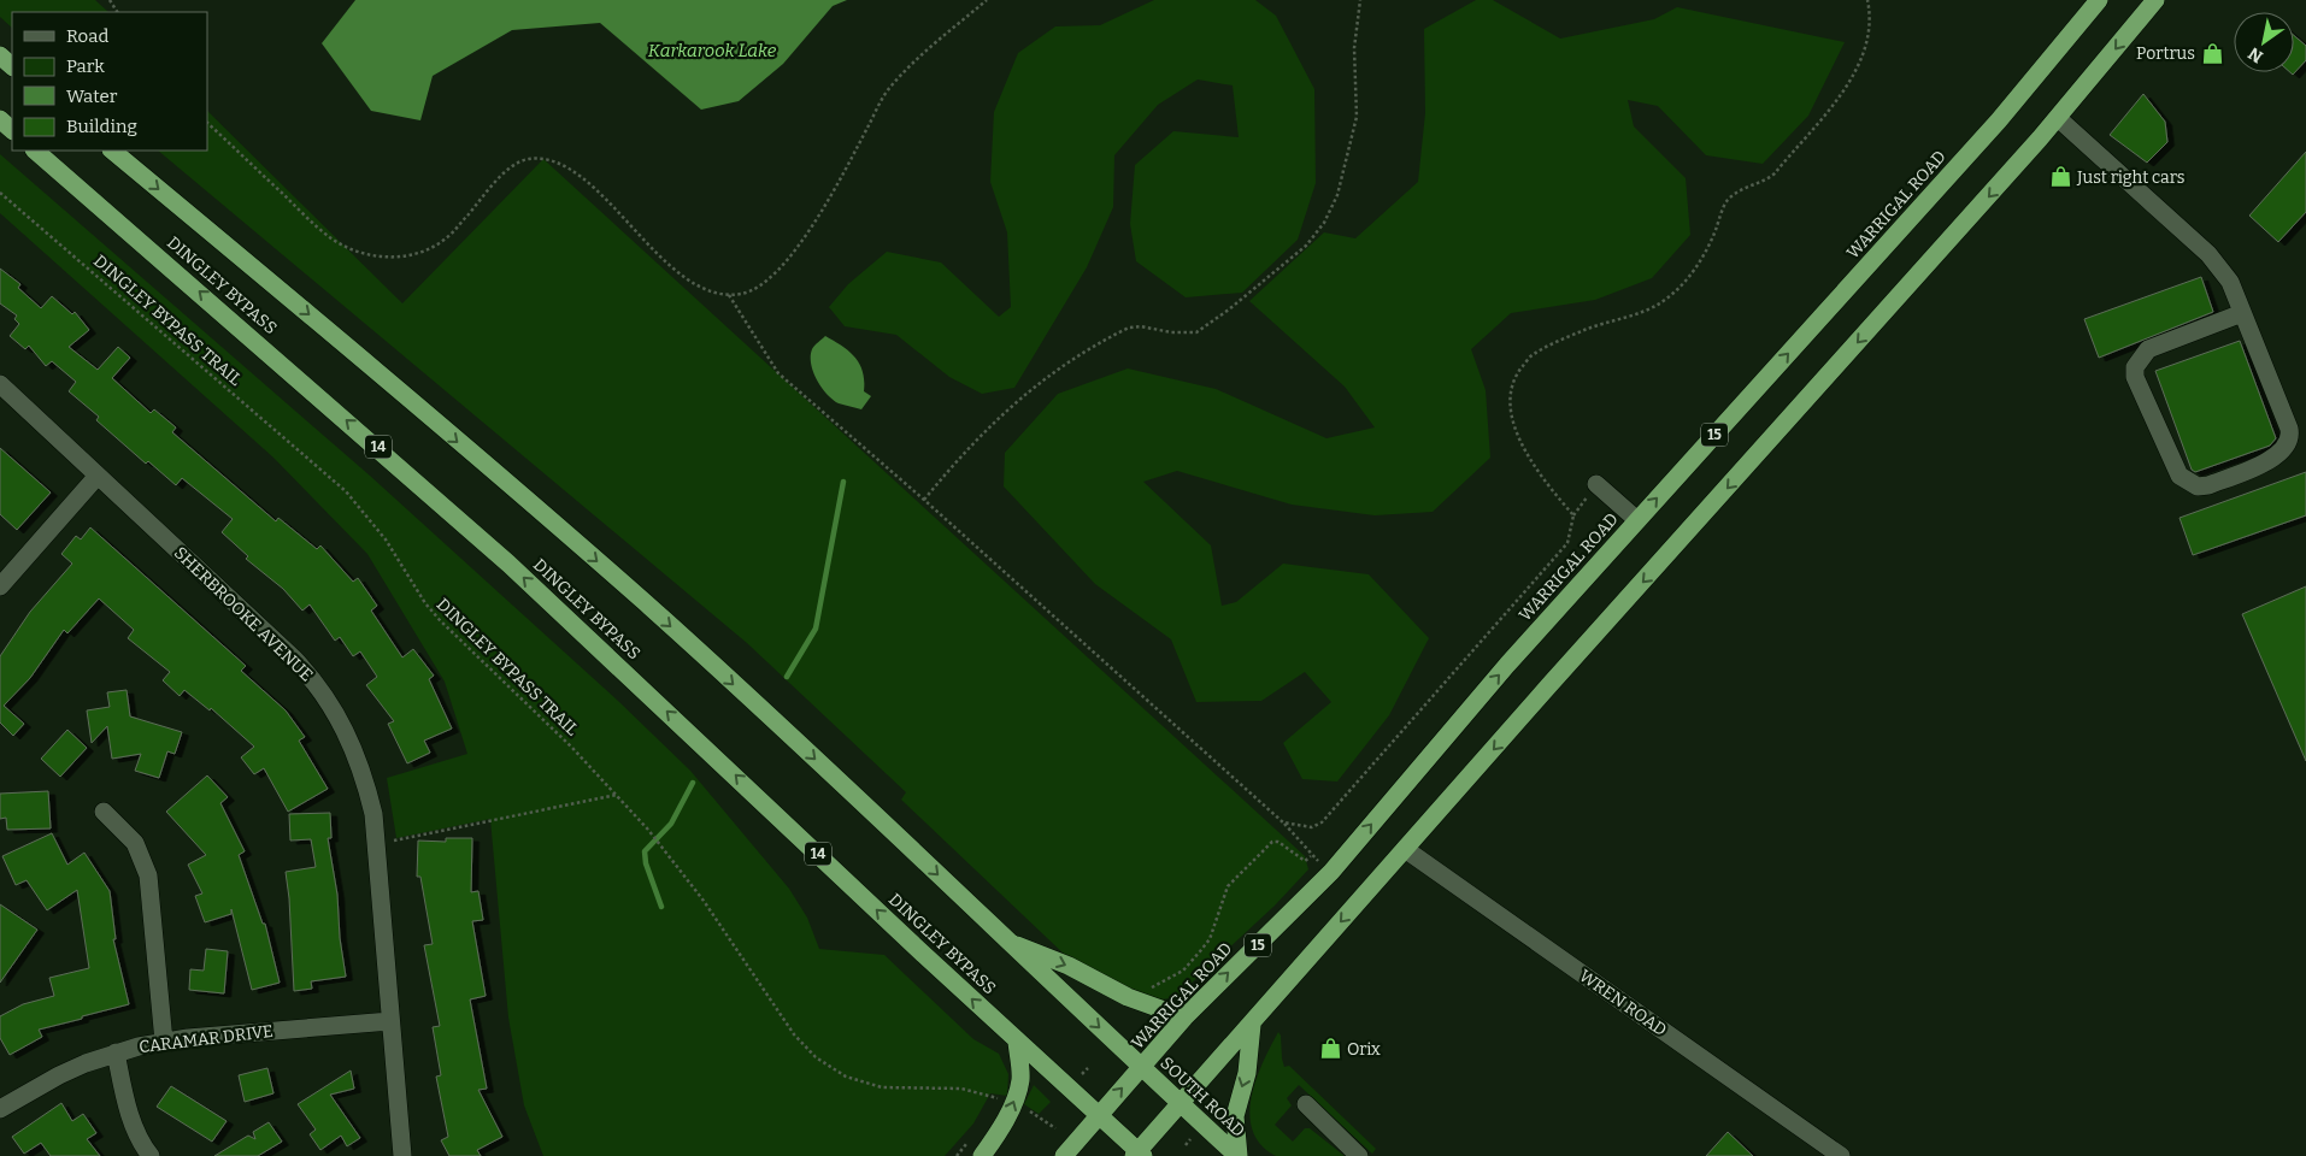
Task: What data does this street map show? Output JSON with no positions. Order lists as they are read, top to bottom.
{
  "streets": {
    "highway": [
      "WARRIGAL ROAD",
      "DINGLEY BYPASS",
      "15",
      "14",
      "SOUTH ROAD"
    ],
    "street": ["SHERBROOKE AVENUE", "WREN ROAD", "CARAMAR DRIVE"],
    "path": ["DINGLEY BYPASS TRAIL"]
  },
  "crossings": [
    ["WARRIGAL ROAD", "DINGLEY BYPASS"],
    ["WARRIGAL ROAD", "14"],
    ["WARRIGAL ROAD", "SOUTH ROAD"],
    ["DINGLEY BYPASS", "14"],
    ["DINGLEY BYPASS", "SOUTH ROAD"],
    ["SHERBROOKE AVENUE", "CARAMAR DRIVE"]
  ],
  "water": ["Karkarook Lake"],
  "places": {
    "shop": ["Portrus", "Just right cars", "Orix"]
  },
  "legend": [
    "Road",
    "Park",
    "Water",
    "Building"
  ],
  "north": "bottom left"
}
